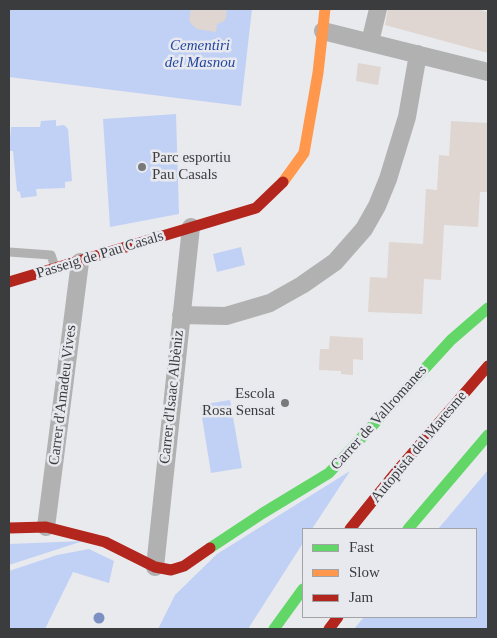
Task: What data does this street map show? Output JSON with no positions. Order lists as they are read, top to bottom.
{
  "streets": {
    "main road": ["Passeig de Pau Casals", "Carrer de Vallromanes", "Autopista del Maresme"],
    "street": ["Carrer d'Amadeu Vives", "Carrer d'Isaac Albèniz"]
  },
  "crossings": [
    ["Passeig de Pau Casals", "Carrer d'Amadeu Vives"],
    ["Passeig de Pau Casals", "Carrer d'Isaac Albèniz"],
    ["Carrer d'Isaac Albèniz", "Carrer de Vallromanes"]
  ],
  "parks": ["Cementiri del Masnou"],
  "places": ["Parc esportiu Pau Casals", "Escola Rosa Sensat"],
  "legend": ["Fast", "Slow", "Jam"]
}
